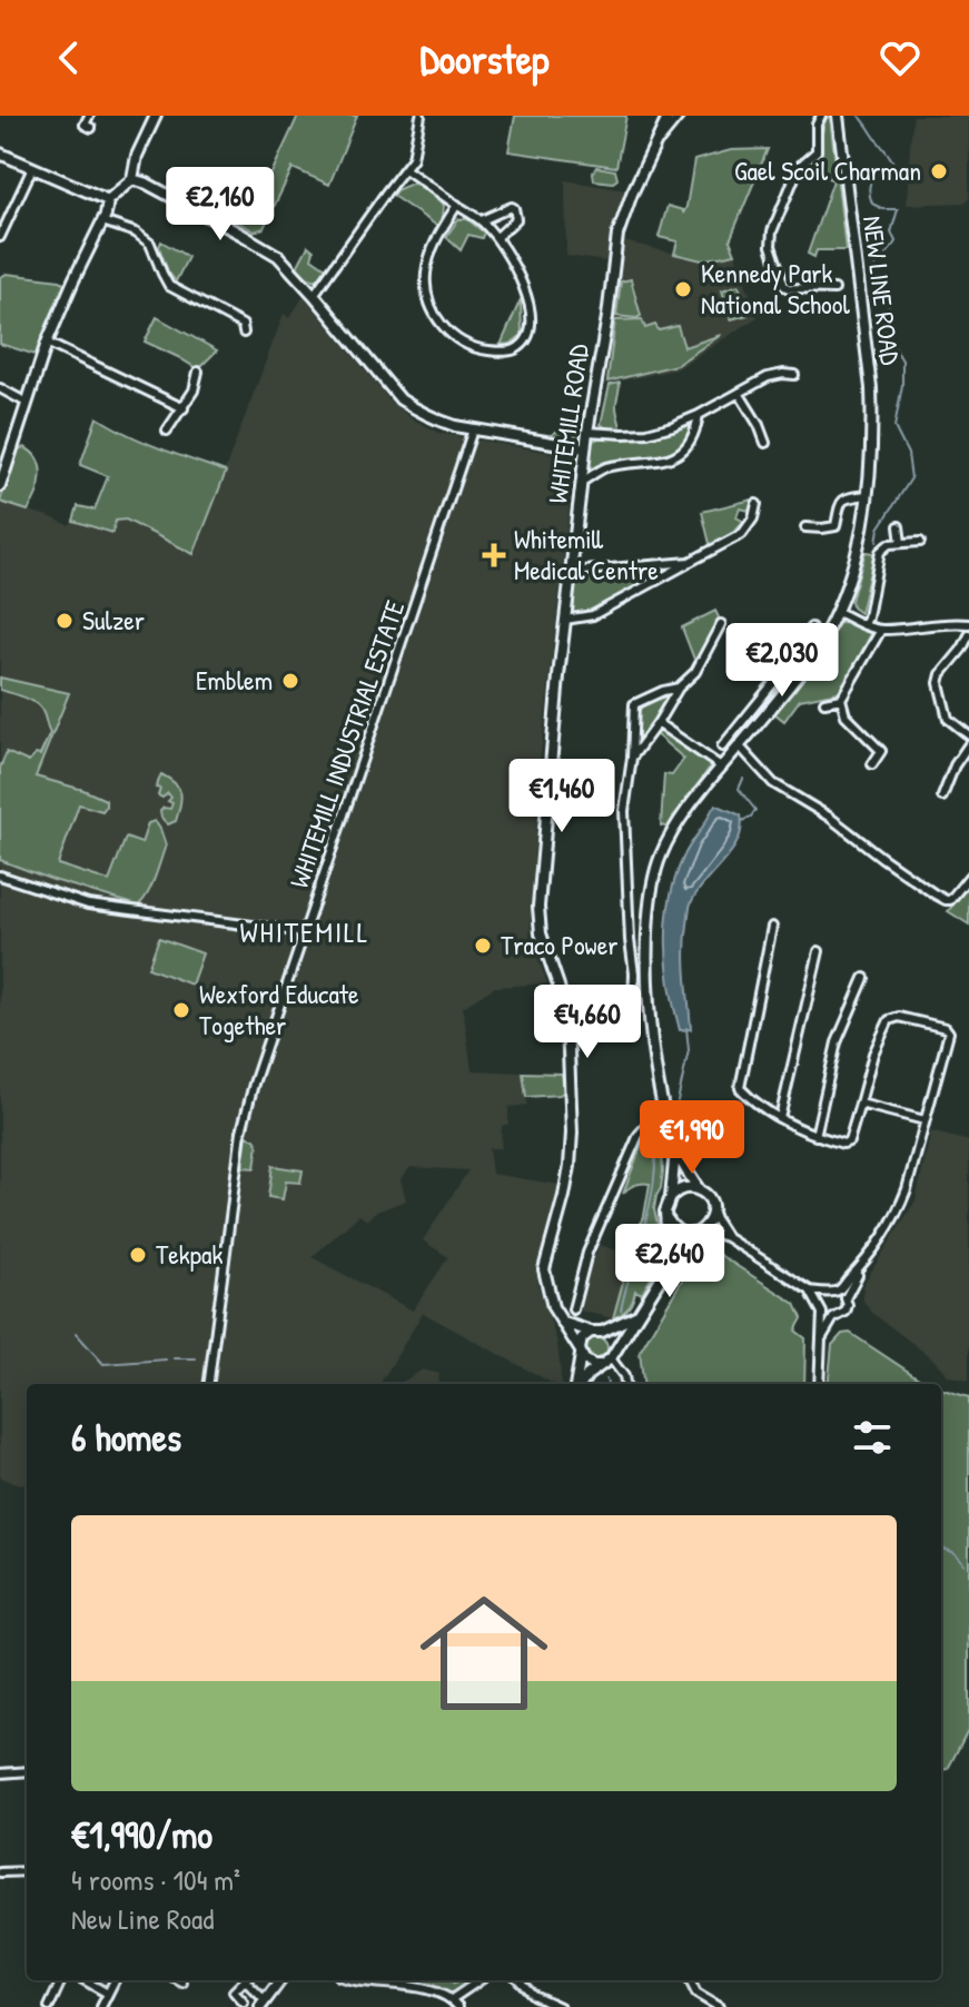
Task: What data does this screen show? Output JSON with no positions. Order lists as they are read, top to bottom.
{
  "streets": {
    "street": ["NEW LINE ROAD", "WHITEMILL ROAD", "WHITEMILL INDUSTRIAL ESTATE"]
  },
  "districts": ["WHITEMILL"],
  "places": {
    "other": [
      "Gael Scoil Charman",
      "Kennedy Park National School",
      "Sulzer",
      "Emblem",
      "Traco Power",
      "Wexford Educate Together",
      "Tekpak"
    ],
    "health": ["Whitemill Medical Centre"]
  },
  "page": {
    "header": "Doorstep",
    "price": [
      "€2,160",
      "€2,030",
      "€1,460",
      "€4,660",
      "€1,990",
      "€2,640"
    ],
    "heading": "6 homes",
    "list": [
      {
        "name": "€1,990/mo",
        "note": "4 rooms · 104 m² · New Line Road"
      }
    ]
  }
}
